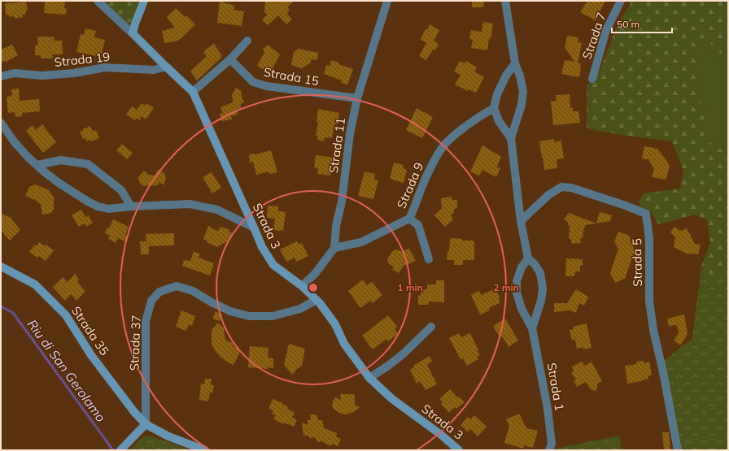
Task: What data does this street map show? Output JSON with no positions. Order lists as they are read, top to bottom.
{
  "streets": {
    "street": [
      "Strada 7",
      "Strada 19",
      "Strada 15",
      "Strada 11",
      "Strada 9",
      "Strada 3",
      "Strada 5",
      "Strada 35",
      "Strada 37",
      "Strada 1"
    ]
  },
  "crossings": [
    ["Strada 19", "Strada 3"],
    ["Strada 15", "Strada 11"],
    ["Strada 11", "Strada 9"],
    ["Strada 3", "Strada 37"],
    ["Strada 35", "Strada 37"]
  ],
  "water": ["Riu di San Gerolamo"],
  "scale_bar": "50 m",
  "rings": ["1 min", "2 min"]
}
